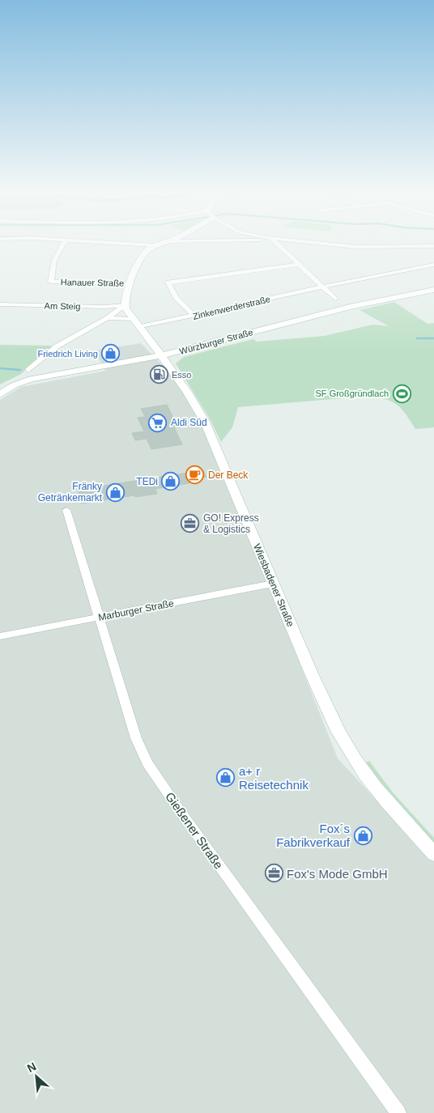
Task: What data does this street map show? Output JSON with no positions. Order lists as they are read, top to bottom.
{
  "streets": {
    "main road": ["Würzburger Straße", "Wiesbadener Straße"],
    "street": [
      "Hanauer Straße",
      "Am Steig",
      "Zinkenwerderstraße",
      "Marburger Straße",
      "Gießener Straße"
    ]
  },
  "crossings": [
    ["Am Steig", "Wiesbadener Straße"],
    ["Zinkenwerderstraße", "Wiesbadener Straße"],
    ["Würzburger Straße", "Wiesbadener Straße"],
    ["Wiesbadener Straße", "Marburger Straße"],
    ["Marburger Straße", "Gießener Straße"]
  ],
  "places": {
    "shop": [
      "Friedrich Living",
      "TEDi",
      "Fränky Getränkemarkt",
      "a+ r Reisetechnik",
      "Fox´s Fabrikverkauf"
    ],
    "fuel station": ["Esso"],
    "sports": ["SF Großgründlach"],
    "supermarket": ["Aldi Süd"],
    "cafe": ["Der Beck"],
    "office": ["GO! Express & Logistics", "Fox's Mode GmbH"]
  },
  "north": "top left"
}
